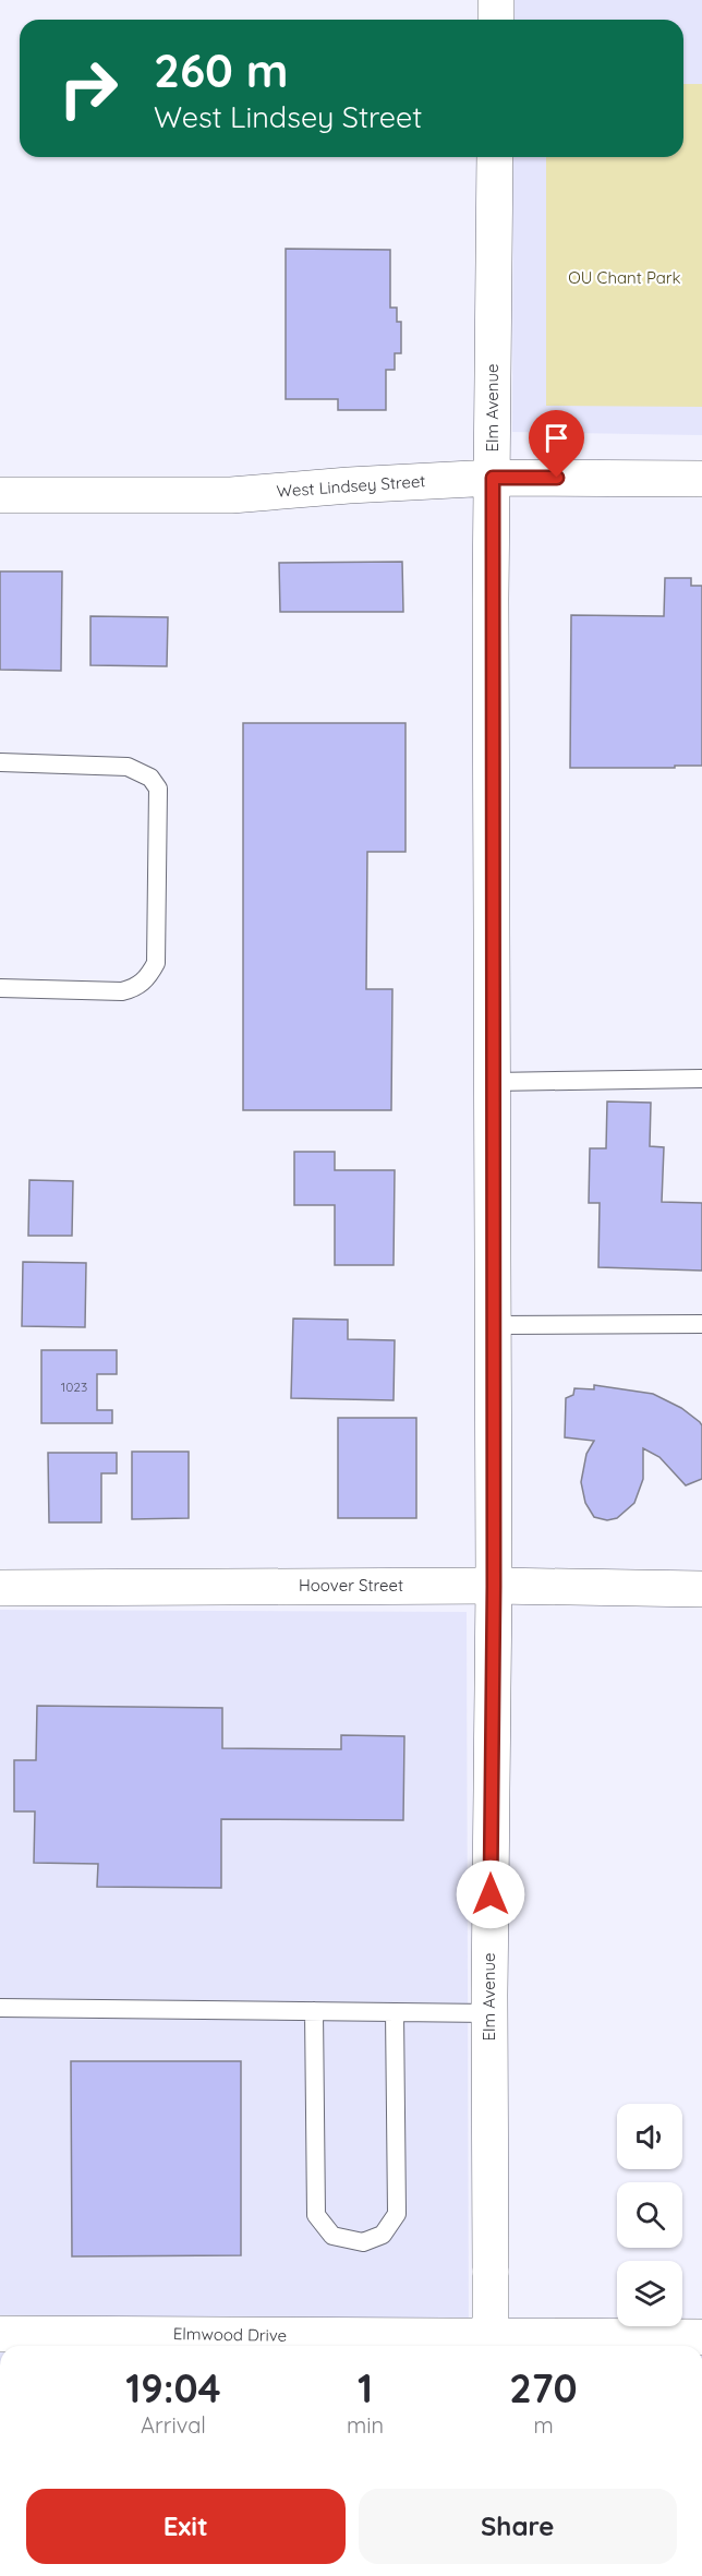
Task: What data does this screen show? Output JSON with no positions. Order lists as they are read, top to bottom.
{
  "streets": {
    "street": [
      "Elm Avenue",
      "West Lindsey Street",
      "Hoover Street",
      "Elmwood Drive"
    ]
  },
  "crossings": [
    ["Elm Avenue", "West Lindsey Street"],
    ["Elm Avenue", "Hoover Street"],
    ["Elm Avenue", "Elmwood Drive"]
  ],
  "parks": ["OU Chant Park"],
  "house_numbers": ["1023"],
  "page": {
    "turn": ["260 m", "West Lindsey Street"],
    "eta": [
      "19:04",
      "Arrival",
      "1",
      "min",
      "270",
      "m"
    ],
    "buttons": ["Exit", "Share"]
  }
}
